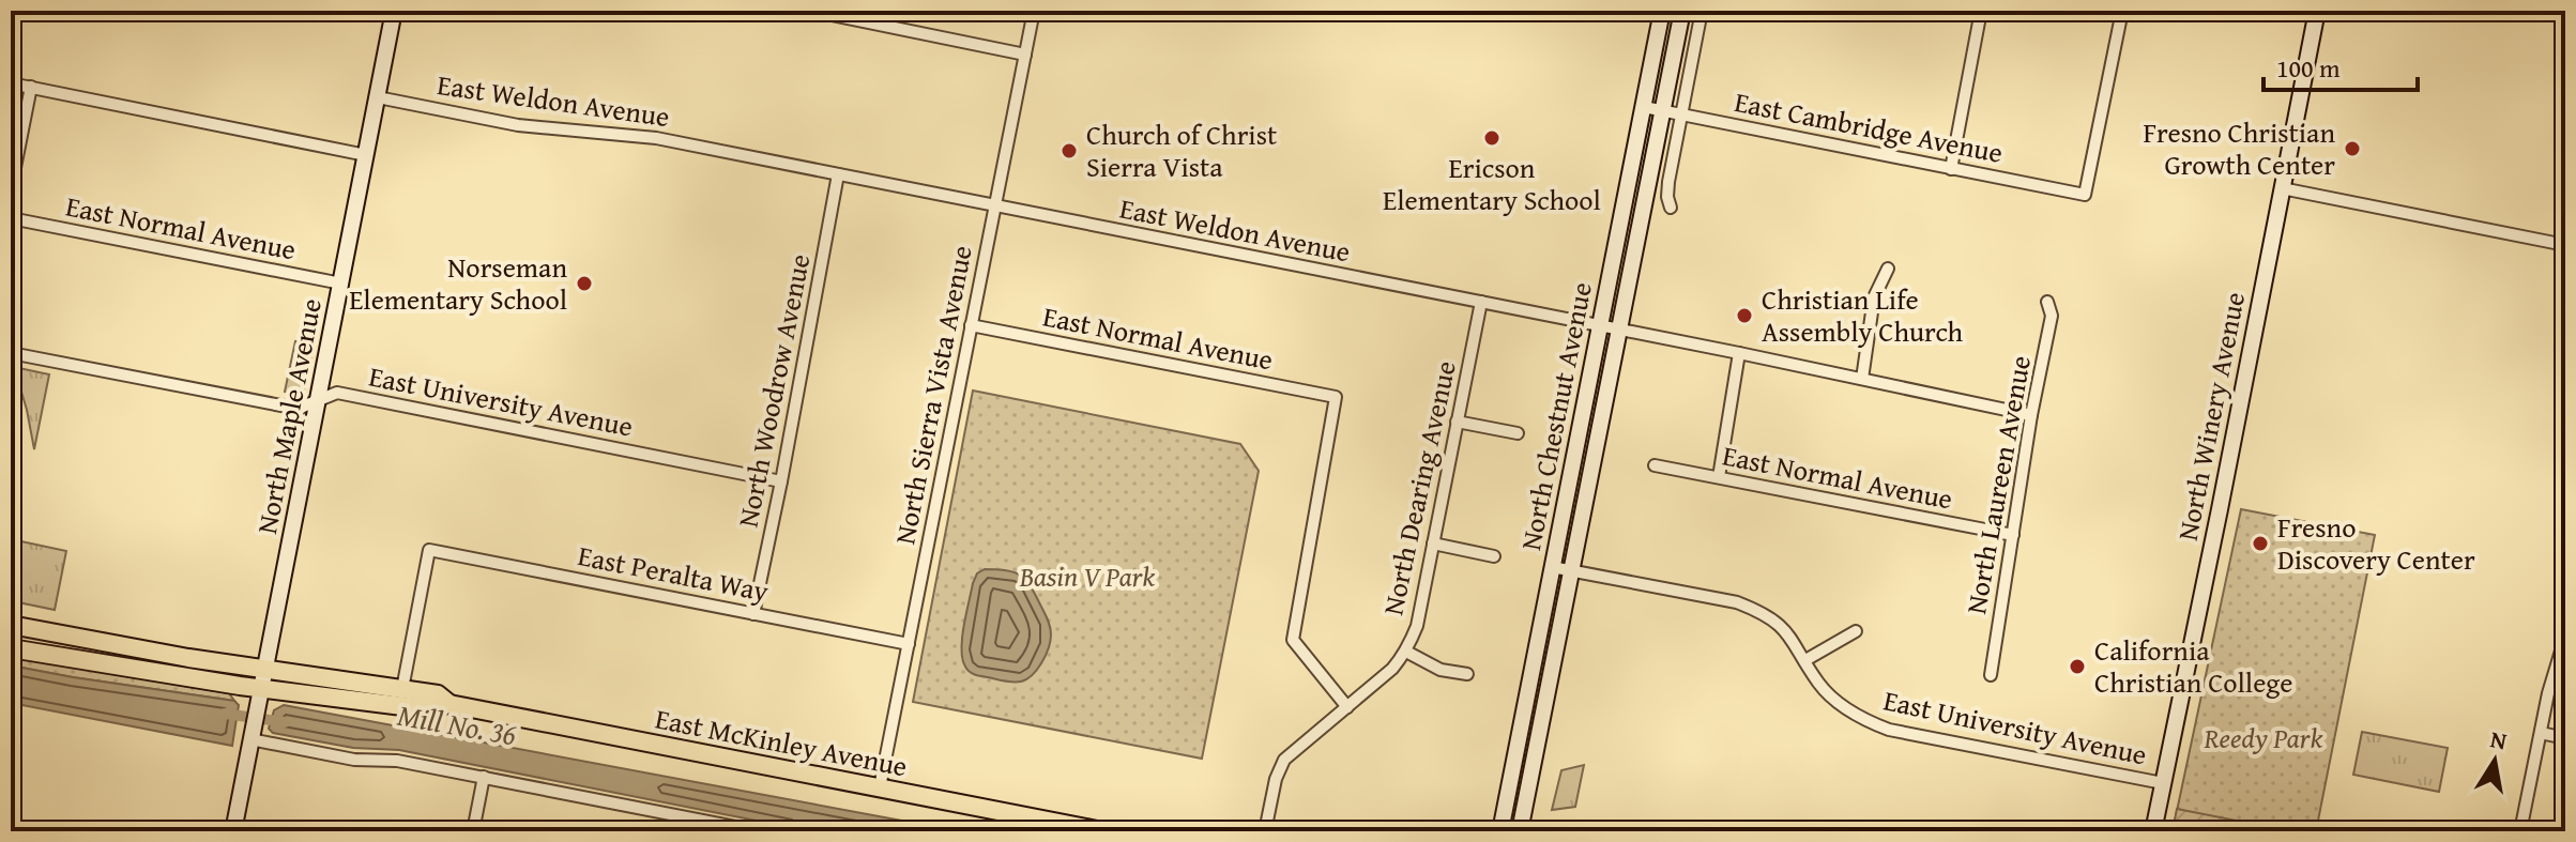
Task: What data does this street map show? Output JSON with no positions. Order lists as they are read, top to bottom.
{
  "streets": {
    "main road": [
      "North Maple Avenue",
      "North Chestnut Avenue",
      "North Winery Avenue",
      "East McKinley Avenue"
    ],
    "street": [
      "East Weldon Avenue",
      "East Cambridge Avenue",
      "East Normal Avenue",
      "North Woodrow Avenue",
      "North Sierra Vista Avenue",
      "East University Avenue",
      "North Laureen Avenue",
      "North Dearing Avenue",
      "East Peralta Way"
    ]
  },
  "crossings": [
    ["East Weldon Avenue", "North Woodrow Avenue"],
    ["East Weldon Avenue", "North Sierra Vista Avenue"],
    ["East Weldon Avenue", "North Maple Avenue"],
    ["East Weldon Avenue", "North Chestnut Avenue"],
    ["East Weldon Avenue", "North Laureen Avenue"],
    ["East Weldon Avenue", "North Dearing Avenue"],
    ["East Cambridge Avenue", "North Chestnut Avenue"],
    ["East Normal Avenue", "North Sierra Vista Avenue"],
    ["East Normal Avenue", "North Maple Avenue"],
    ["East Normal Avenue", "North Laureen Avenue"],
    ["East Normal Avenue", "North Dearing Avenue"],
    ["North Woodrow Avenue", "East University Avenue"],
    ["North Woodrow Avenue", "East Peralta Way"],
    ["North Sierra Vista Avenue", "East Peralta Way"],
    ["North Sierra Vista Avenue", "East McKinley Avenue"],
    ["East University Avenue", "North Maple Avenue"],
    ["East University Avenue", "North Chestnut Avenue"],
    ["East University Avenue", "North Winery Avenue"],
    ["North Maple Avenue", "East McKinley Avenue"],
    ["East Peralta Way", "East McKinley Avenue"]
  ],
  "water": ["Mill No. 36"],
  "parks": ["Basin V Park", "Reedy Park"],
  "places": [
    "Ericson Elementary School",
    "Fresno Christian Growth Center",
    "Church of Christ Sierra Vista",
    "Norseman Elementary School",
    "Christian Life Assembly Church",
    "Fresno Discovery Center",
    "California Christian College"
  ],
  "scale_bar": "100 m",
  "north": "top"
}
